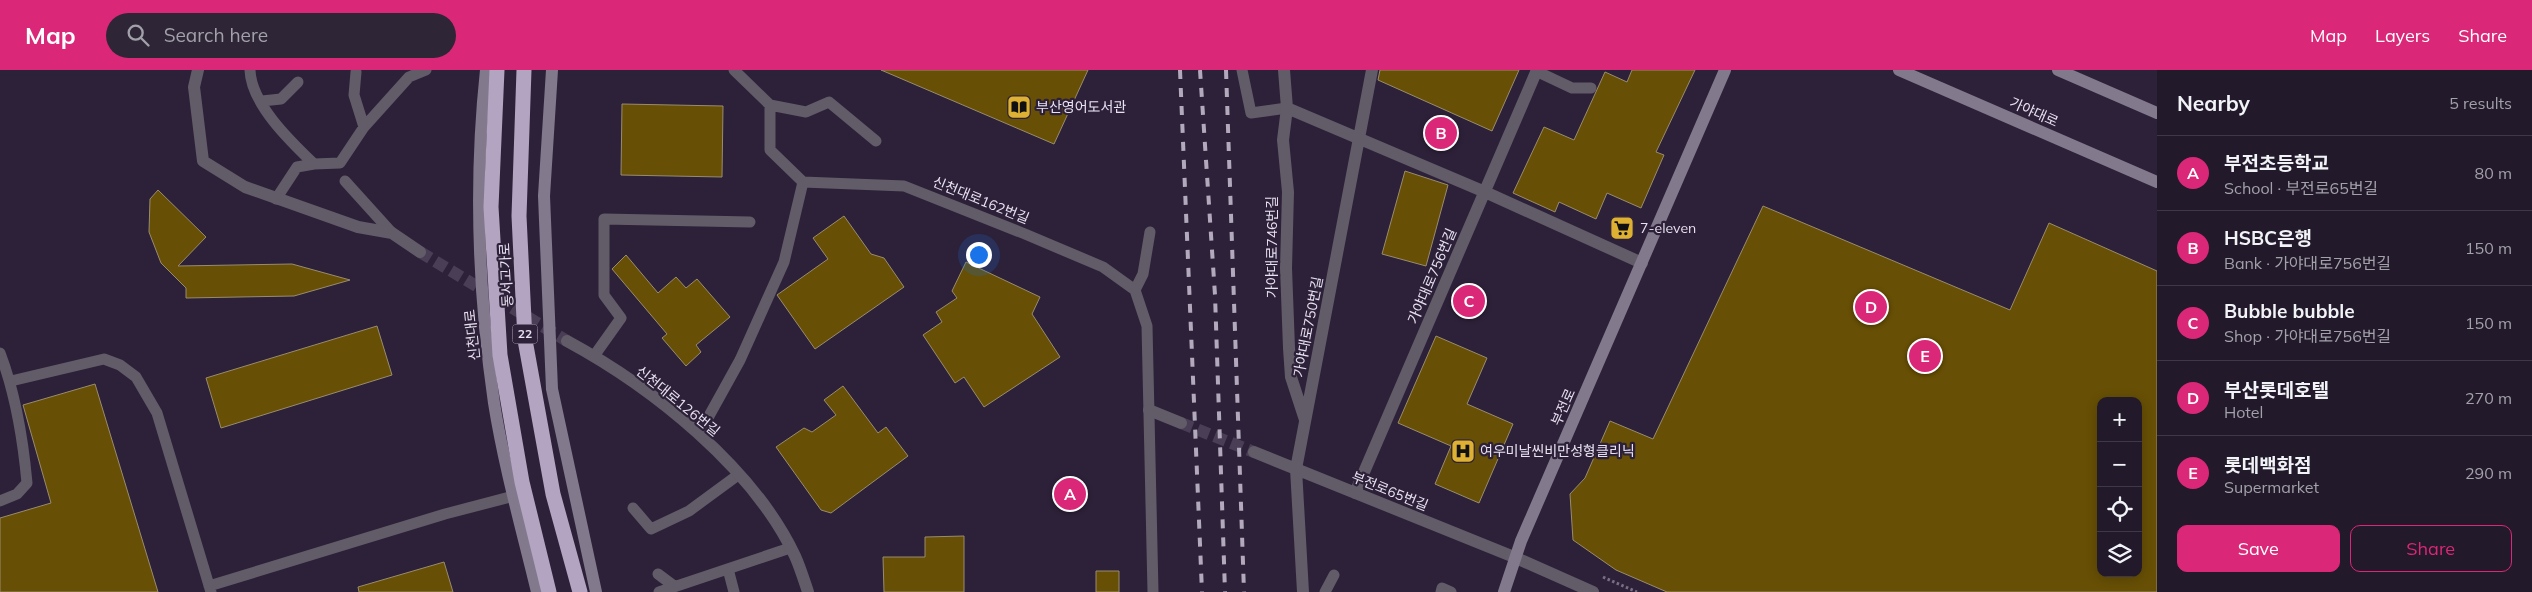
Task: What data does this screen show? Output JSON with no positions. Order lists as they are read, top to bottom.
{
  "streets": {
    "highway": ["동서고가로", "22"],
    "main road": ["가야대로", "신천대로", "부전로"],
    "street": [
      "가야대로746번길",
      "가야대로756번길",
      "가야대로750번길",
      "신천대로126번길",
      "부전로65번길"
    ],
    "lane": ["신천대로162번길"]
  },
  "crossings": [
    ["가야대로746번길", "가야대로750번길"],
    ["가야대로756번길", "부전로65번길"],
    ["가야대로750번길", "부전로65번길"],
    ["부전로", "부전로65번길"]
  ],
  "places": {
    "library": ["부산영어도서관"],
    "supermarket": ["7-eleven"],
    "hospital": ["여우미날씬비만성형클리닉"]
  },
  "page": {
    "header": "Map",
    "search": "Search here",
    "nav": ["Map", "Layers", "Share"],
    "heading": ["Nearby", "5 results"],
    "pins": [
      "B",
      "C",
      "D",
      "E",
      "A"
    ],
    "list": [
      {
        "mark": "A",
        "name": "부전초등학교",
        "note": "School · 부전로65번길",
        "value": "80 m"
      },
      {
        "mark": "B",
        "name": "HSBC은행",
        "note": "Bank · 가야대로756번길",
        "value": "150 m"
      },
      {
        "mark": "C",
        "name": "Bubble bubble",
        "note": "Shop · 가야대로756번길",
        "value": "150 m"
      },
      {
        "mark": "D",
        "name": "부산롯데호텔",
        "note": "Hotel",
        "value": "270 m"
      },
      {
        "mark": "E",
        "name": "롯데백화점",
        "note": "Supermarket",
        "value": "290 m"
      }
    ],
    "map_buttons": ["+", "−"],
    "buttons": ["Save", "Share"]
  }
}
